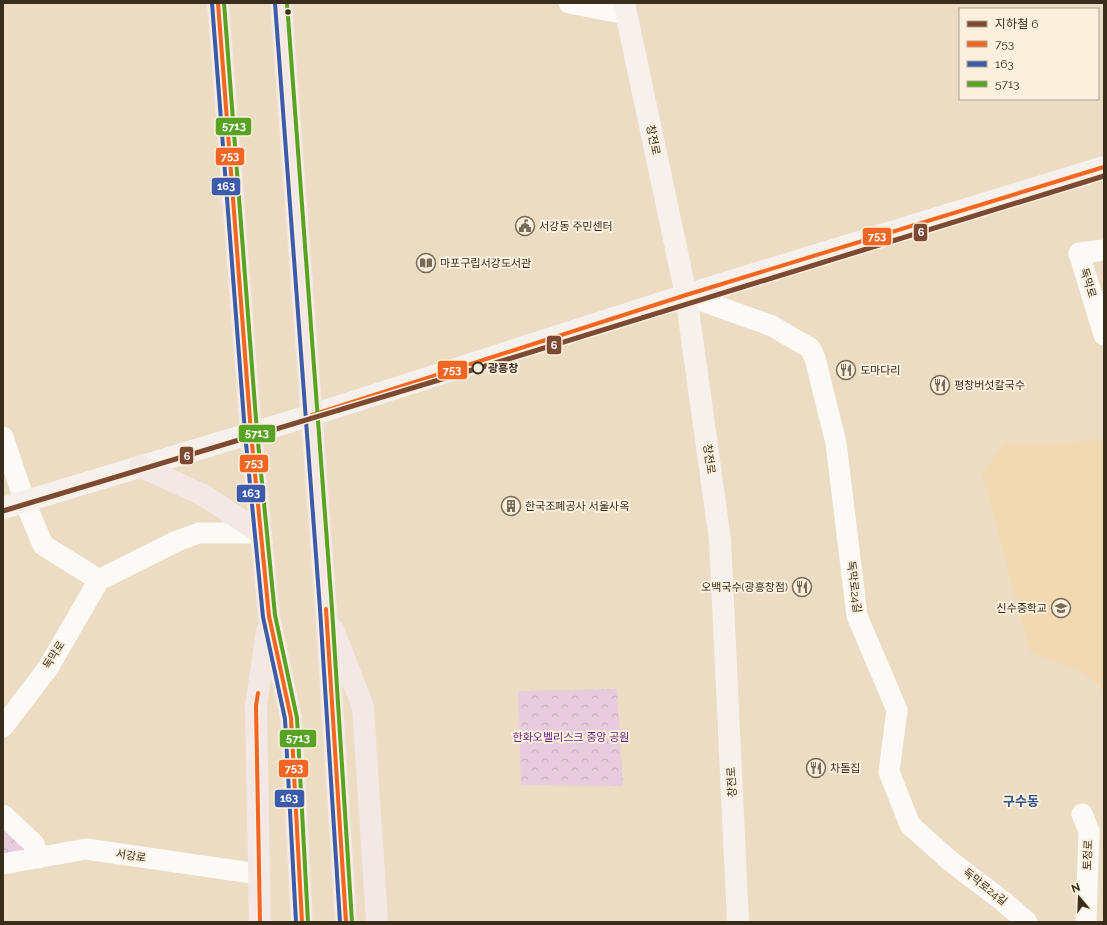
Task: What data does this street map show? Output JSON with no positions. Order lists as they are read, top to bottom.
{
  "streets": {
    "main road": ["창전로"],
    "street": [
      "독막로",
      "독막로24길",
      "토정로",
      "서강로"
    ]
  },
  "crossings": [
    ["창전로", "독막로24길"]
  ],
  "districts": ["구수동"],
  "parks": ["한화오벨리스크 중앙 공원"],
  "places": {
    "public building": ["서강동 주민센터"],
    "library": ["마포구립서강도서관"],
    "other": ["광흥창"],
    "restaurant": [
      "도마다리",
      "평창버섯칼국수",
      "오백국수(광흥창점)",
      "차돌집"
    ],
    "building": ["한국조폐공사 서울사옥"],
    "school or university": ["신수중학교"]
  },
  "lines": [
    "transit line 753",
    "transit line 163",
    "transit line 5713",
    "metro line 6"
  ],
  "legend": [
    "지하철 6",
    "753",
    "163",
    "5713"
  ],
  "north": "top"
}
